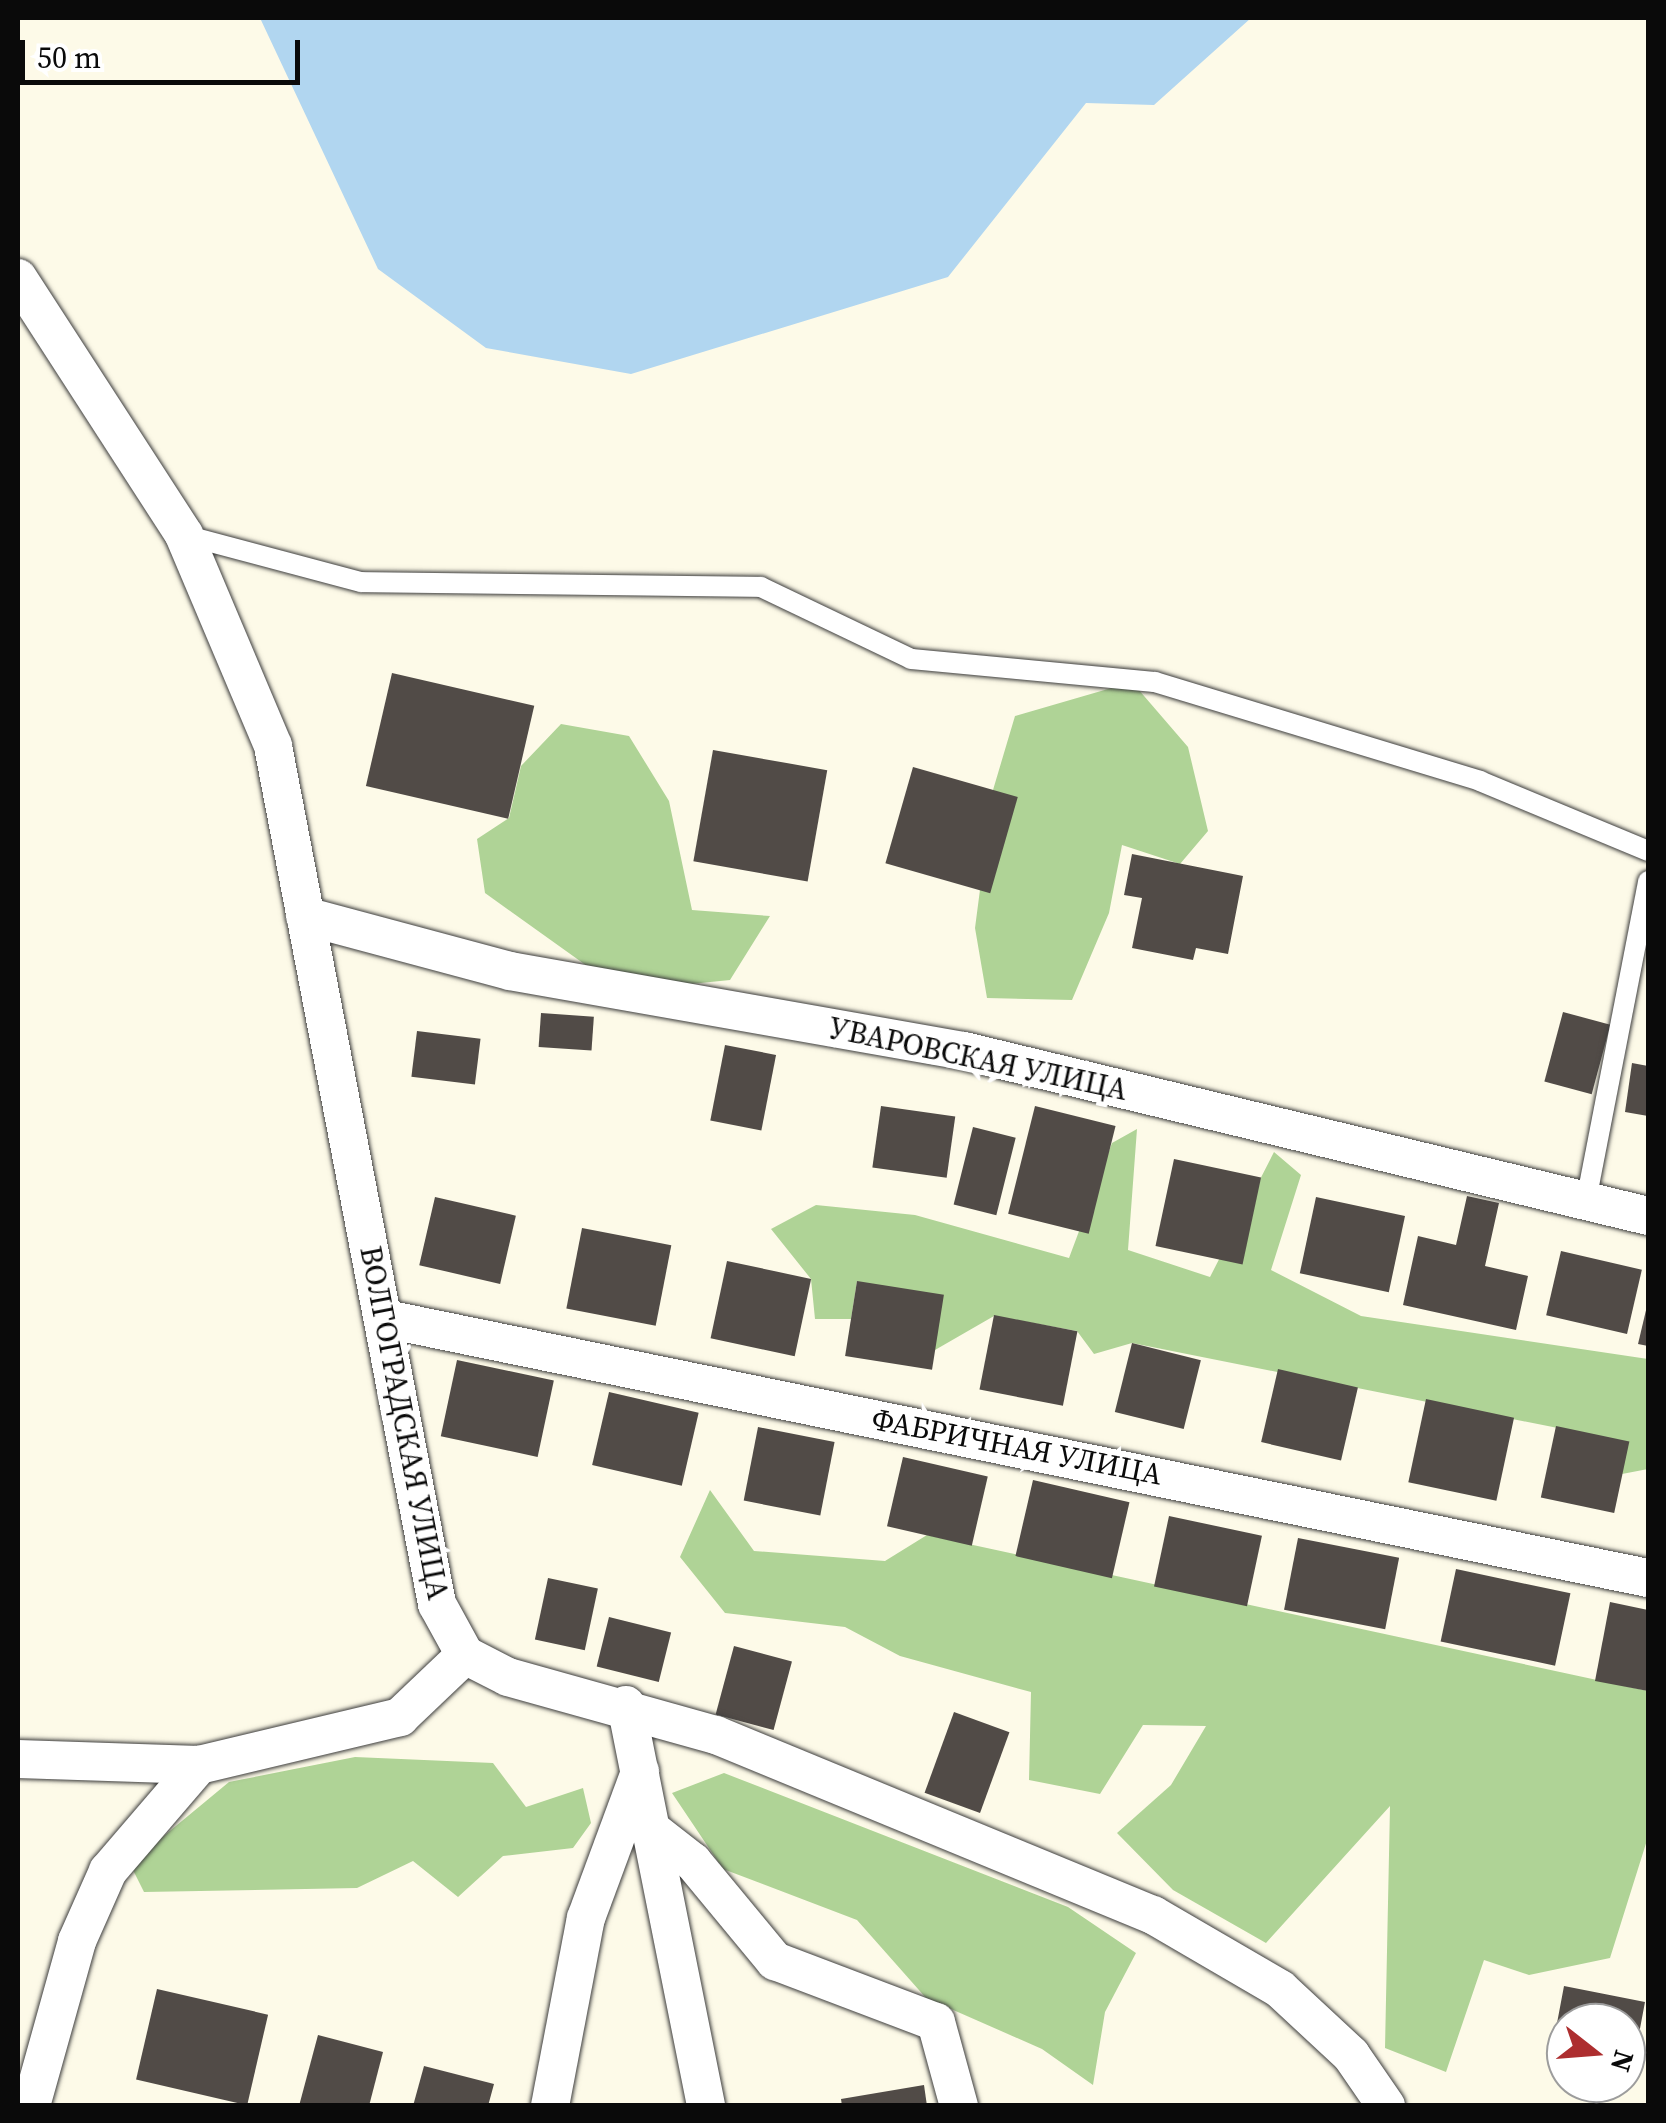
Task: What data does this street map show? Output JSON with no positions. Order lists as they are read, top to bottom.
{
  "streets": {
    "street": ["УВАРОВСКАЯ УЛИЦА", "ВОЛГОГРАДСКАЯ УЛИЦА", "ФАБРИЧНАЯ УЛИЦА"]
  },
  "crossings": [
    ["УВАРОВСКАЯ УЛИЦА", "ВОЛГОГРАДСКАЯ УЛИЦА"],
    ["ВОЛГОГРАДСКАЯ УЛИЦА", "ФАБРИЧНАЯ УЛИЦА"]
  ],
  "scale_bar": "50 m",
  "north": "right"
}
